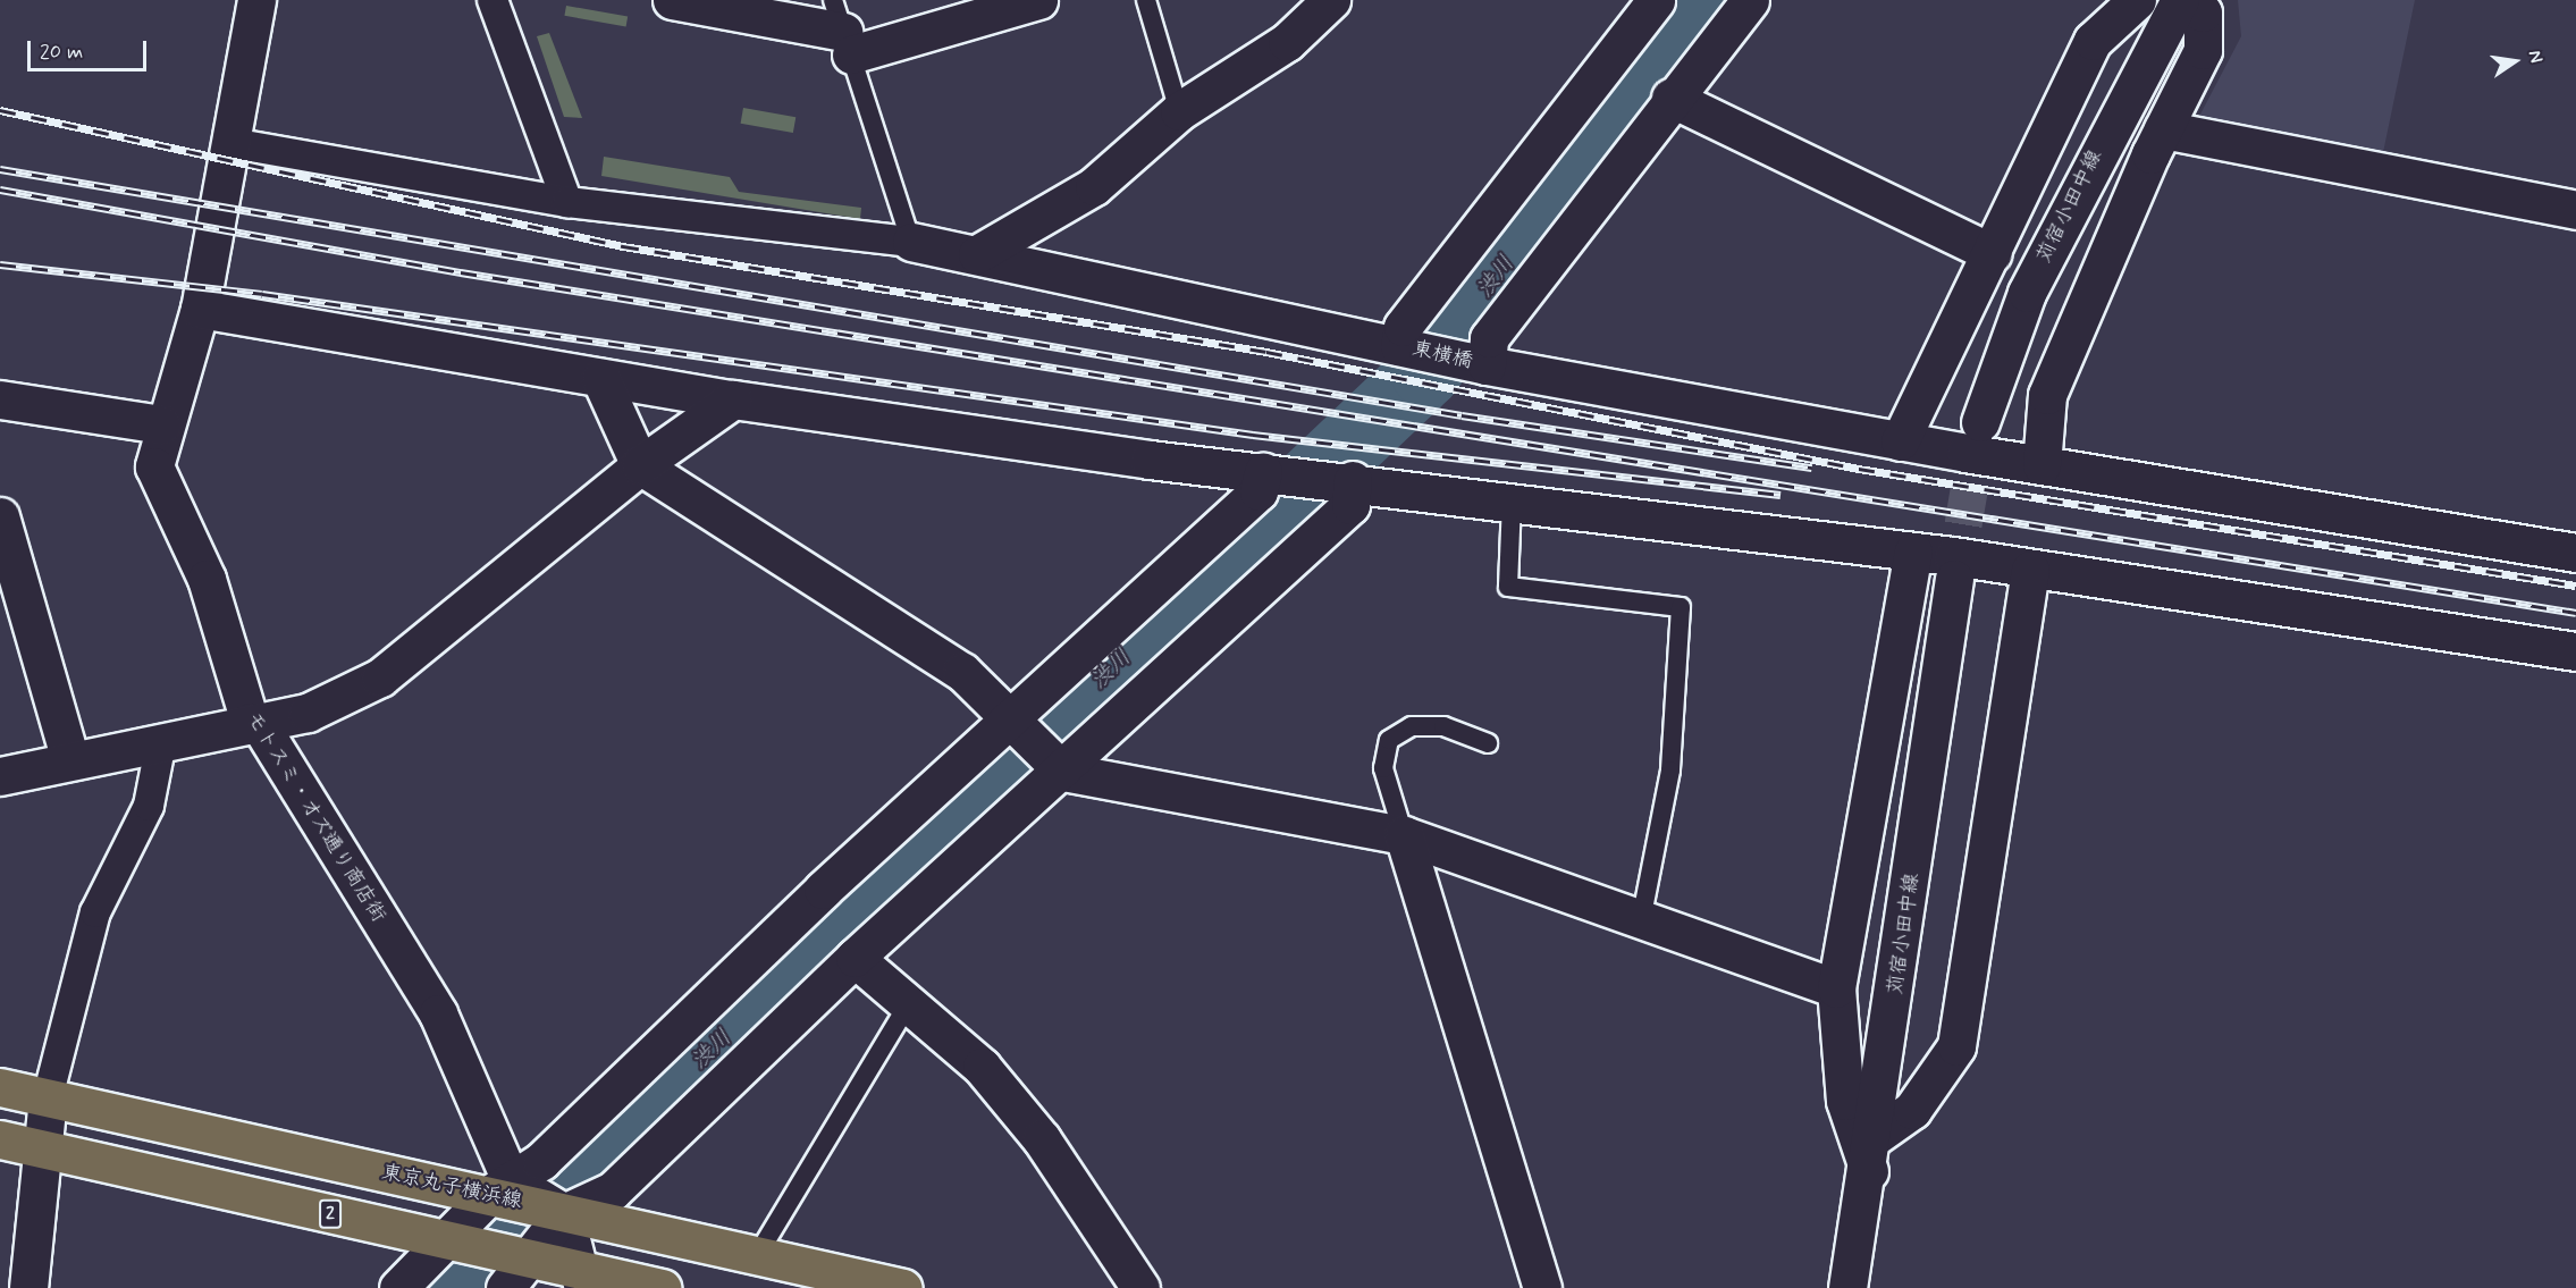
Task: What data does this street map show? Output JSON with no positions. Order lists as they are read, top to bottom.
{
  "streets": {
    "main road": ["東京丸子横浜線", "2"],
    "street": ["苅宿小田中線", "東横橋", "モトスミ・オズ通り商店街"]
  },
  "crossings": [
    ["モトスミ・オズ通り商店街", "東京丸子横浜線"]
  ],
  "water": ["渋川"],
  "scale_bar": "20 m",
  "north": "right"
}
